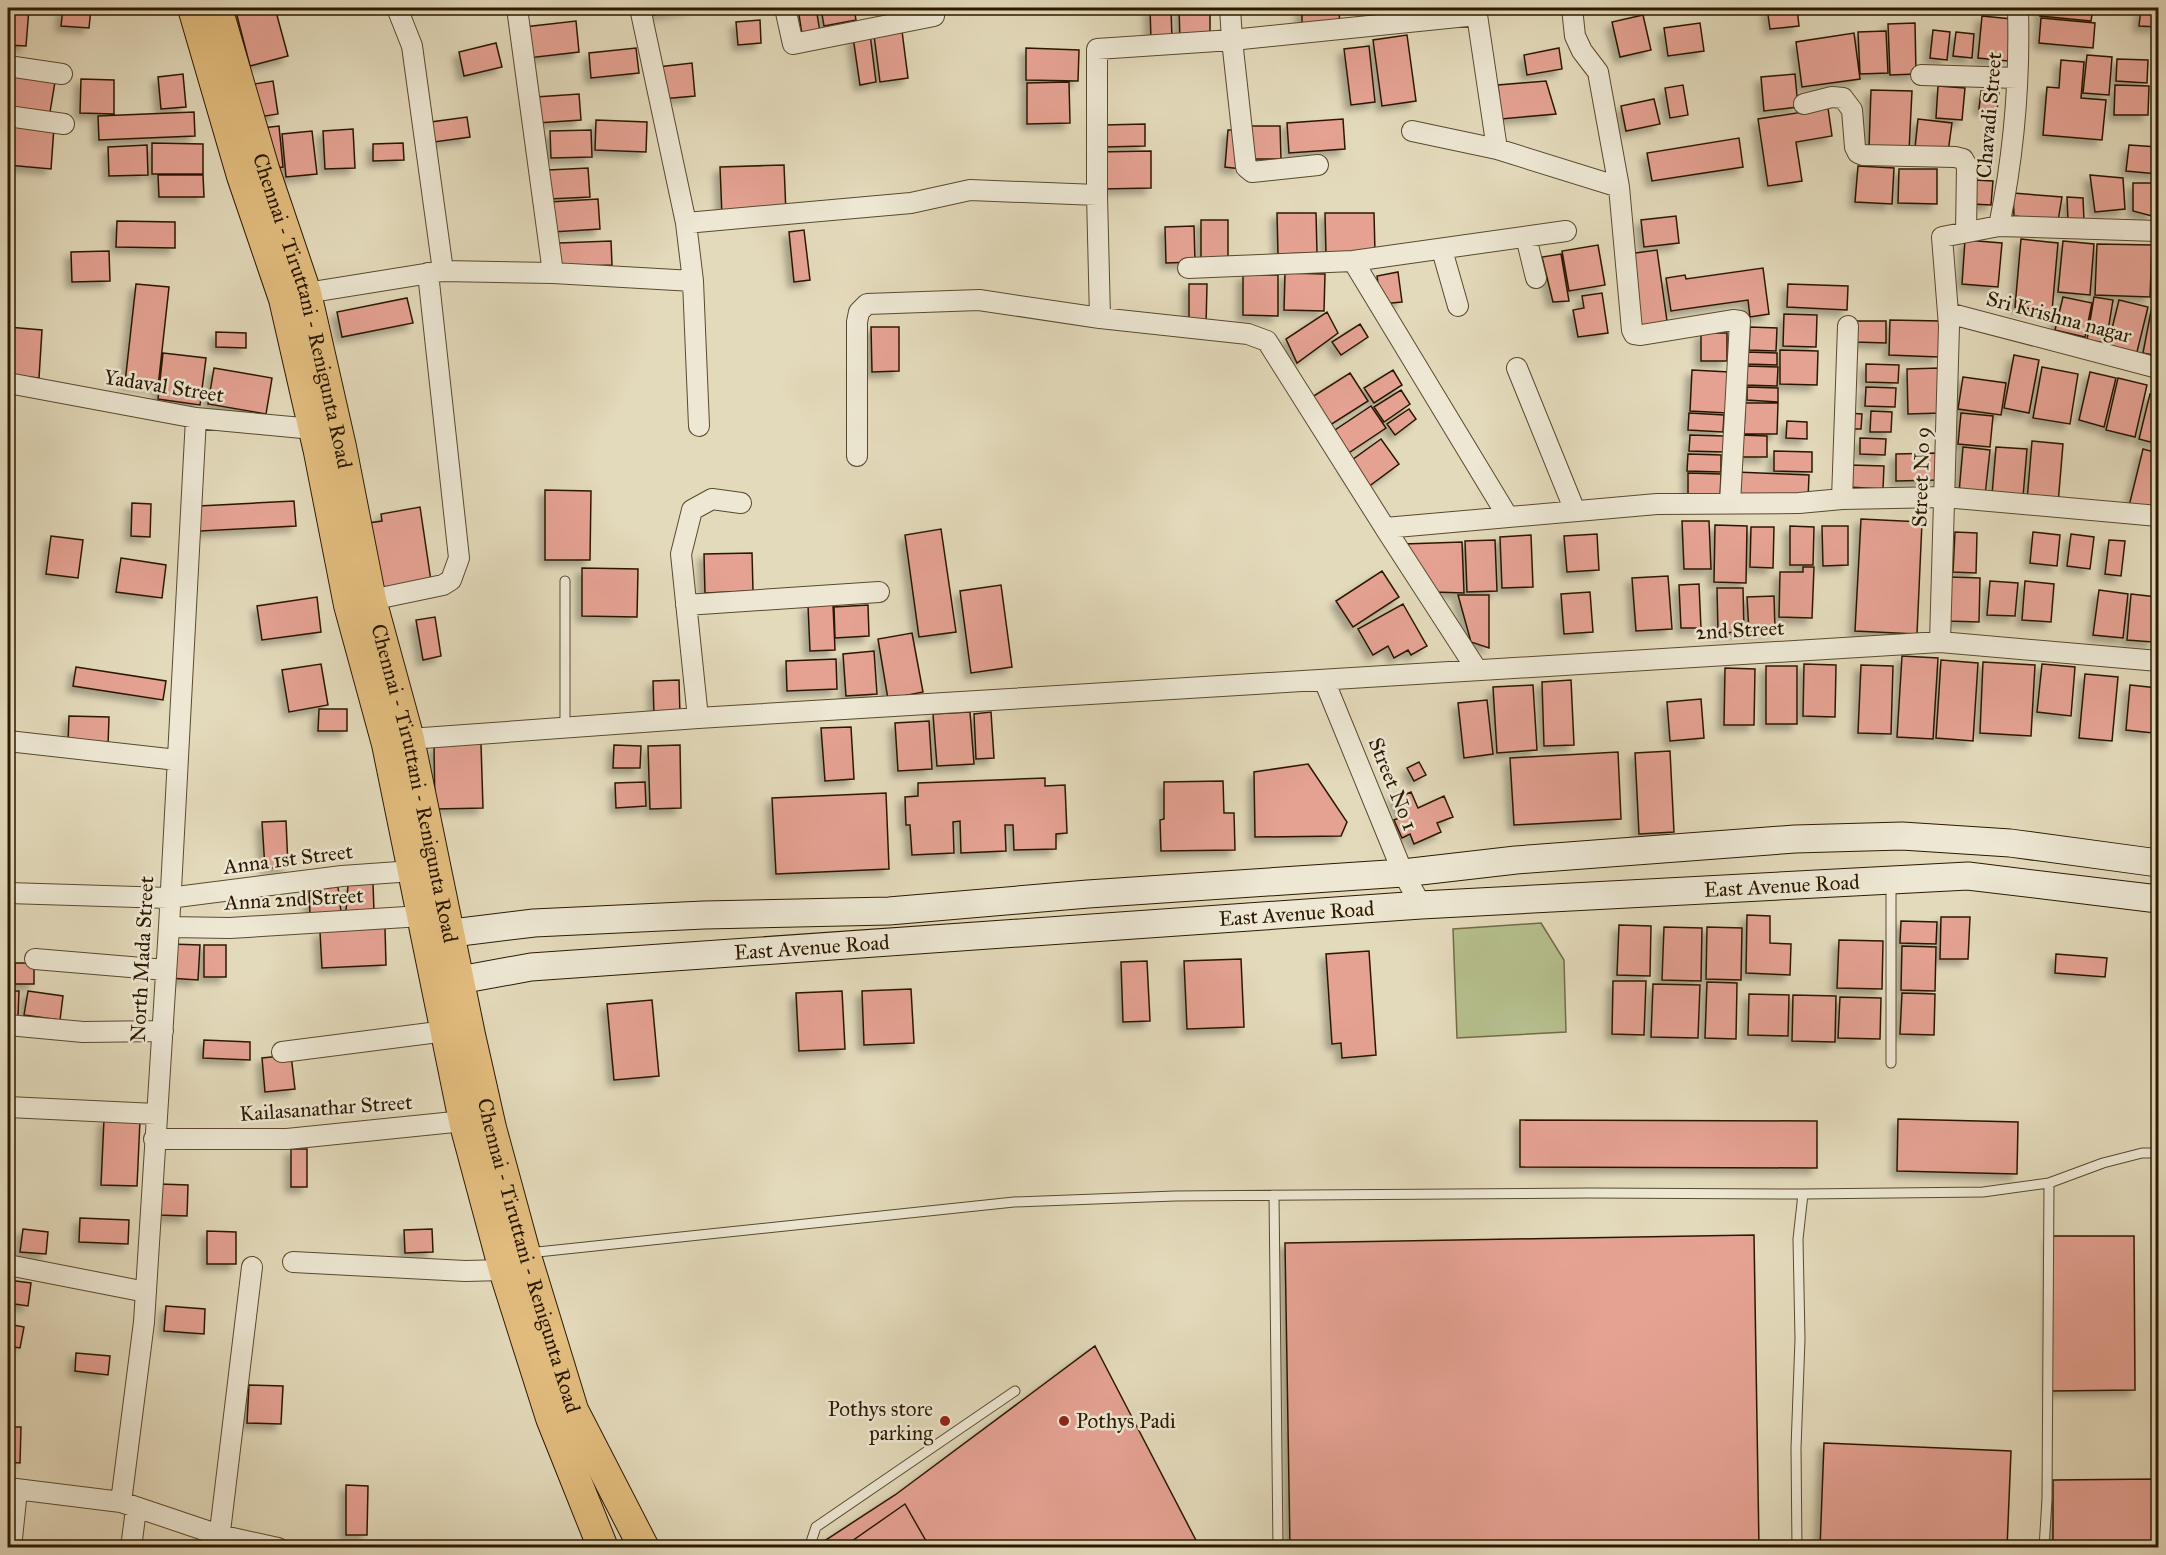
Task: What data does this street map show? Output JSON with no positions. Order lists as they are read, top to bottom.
{
  "streets": {
    "main road": ["Chennai - Tiruttani - Renigunta Road", "East Avenue Road"],
    "street": [
      "Chavadi Street",
      "Sri Krishna nagar",
      "Yadaval Street",
      "Street No 9",
      "2nd Street",
      "Street No 1",
      "Anna 1st Street",
      "Anna 2nd Street",
      "North Mada Street",
      "Kailasanathar Street"
    ]
  },
  "crossings": [
    ["Chennai - Tiruttani - Renigunta Road", "Yadaval Street"],
    ["Chennai - Tiruttani - Renigunta Road", "2nd Street"],
    ["Chennai - Tiruttani - Renigunta Road", "Anna 1st Street"],
    ["Chennai - Tiruttani - Renigunta Road", "East Avenue Road"],
    ["Chennai - Tiruttani - Renigunta Road", "Anna 2nd Street"],
    ["Chennai - Tiruttani - Renigunta Road", "Kailasanathar Street"],
    ["Sri Krishna nagar", "Street No 9"],
    ["Yadaval Street", "North Mada Street"],
    ["Street No 9", "2nd Street"],
    ["2nd Street", "Street No 1"],
    ["Street No 1", "East Avenue Road"],
    ["Anna 1st Street", "North Mada Street"],
    ["East Avenue Road", "Anna 2nd Street"],
    ["Anna 2nd Street", "North Mada Street"],
    ["North Mada Street", "Kailasanathar Street"]
  ],
  "places": ["Pothys store parking", "Pothys Padi"]
}
